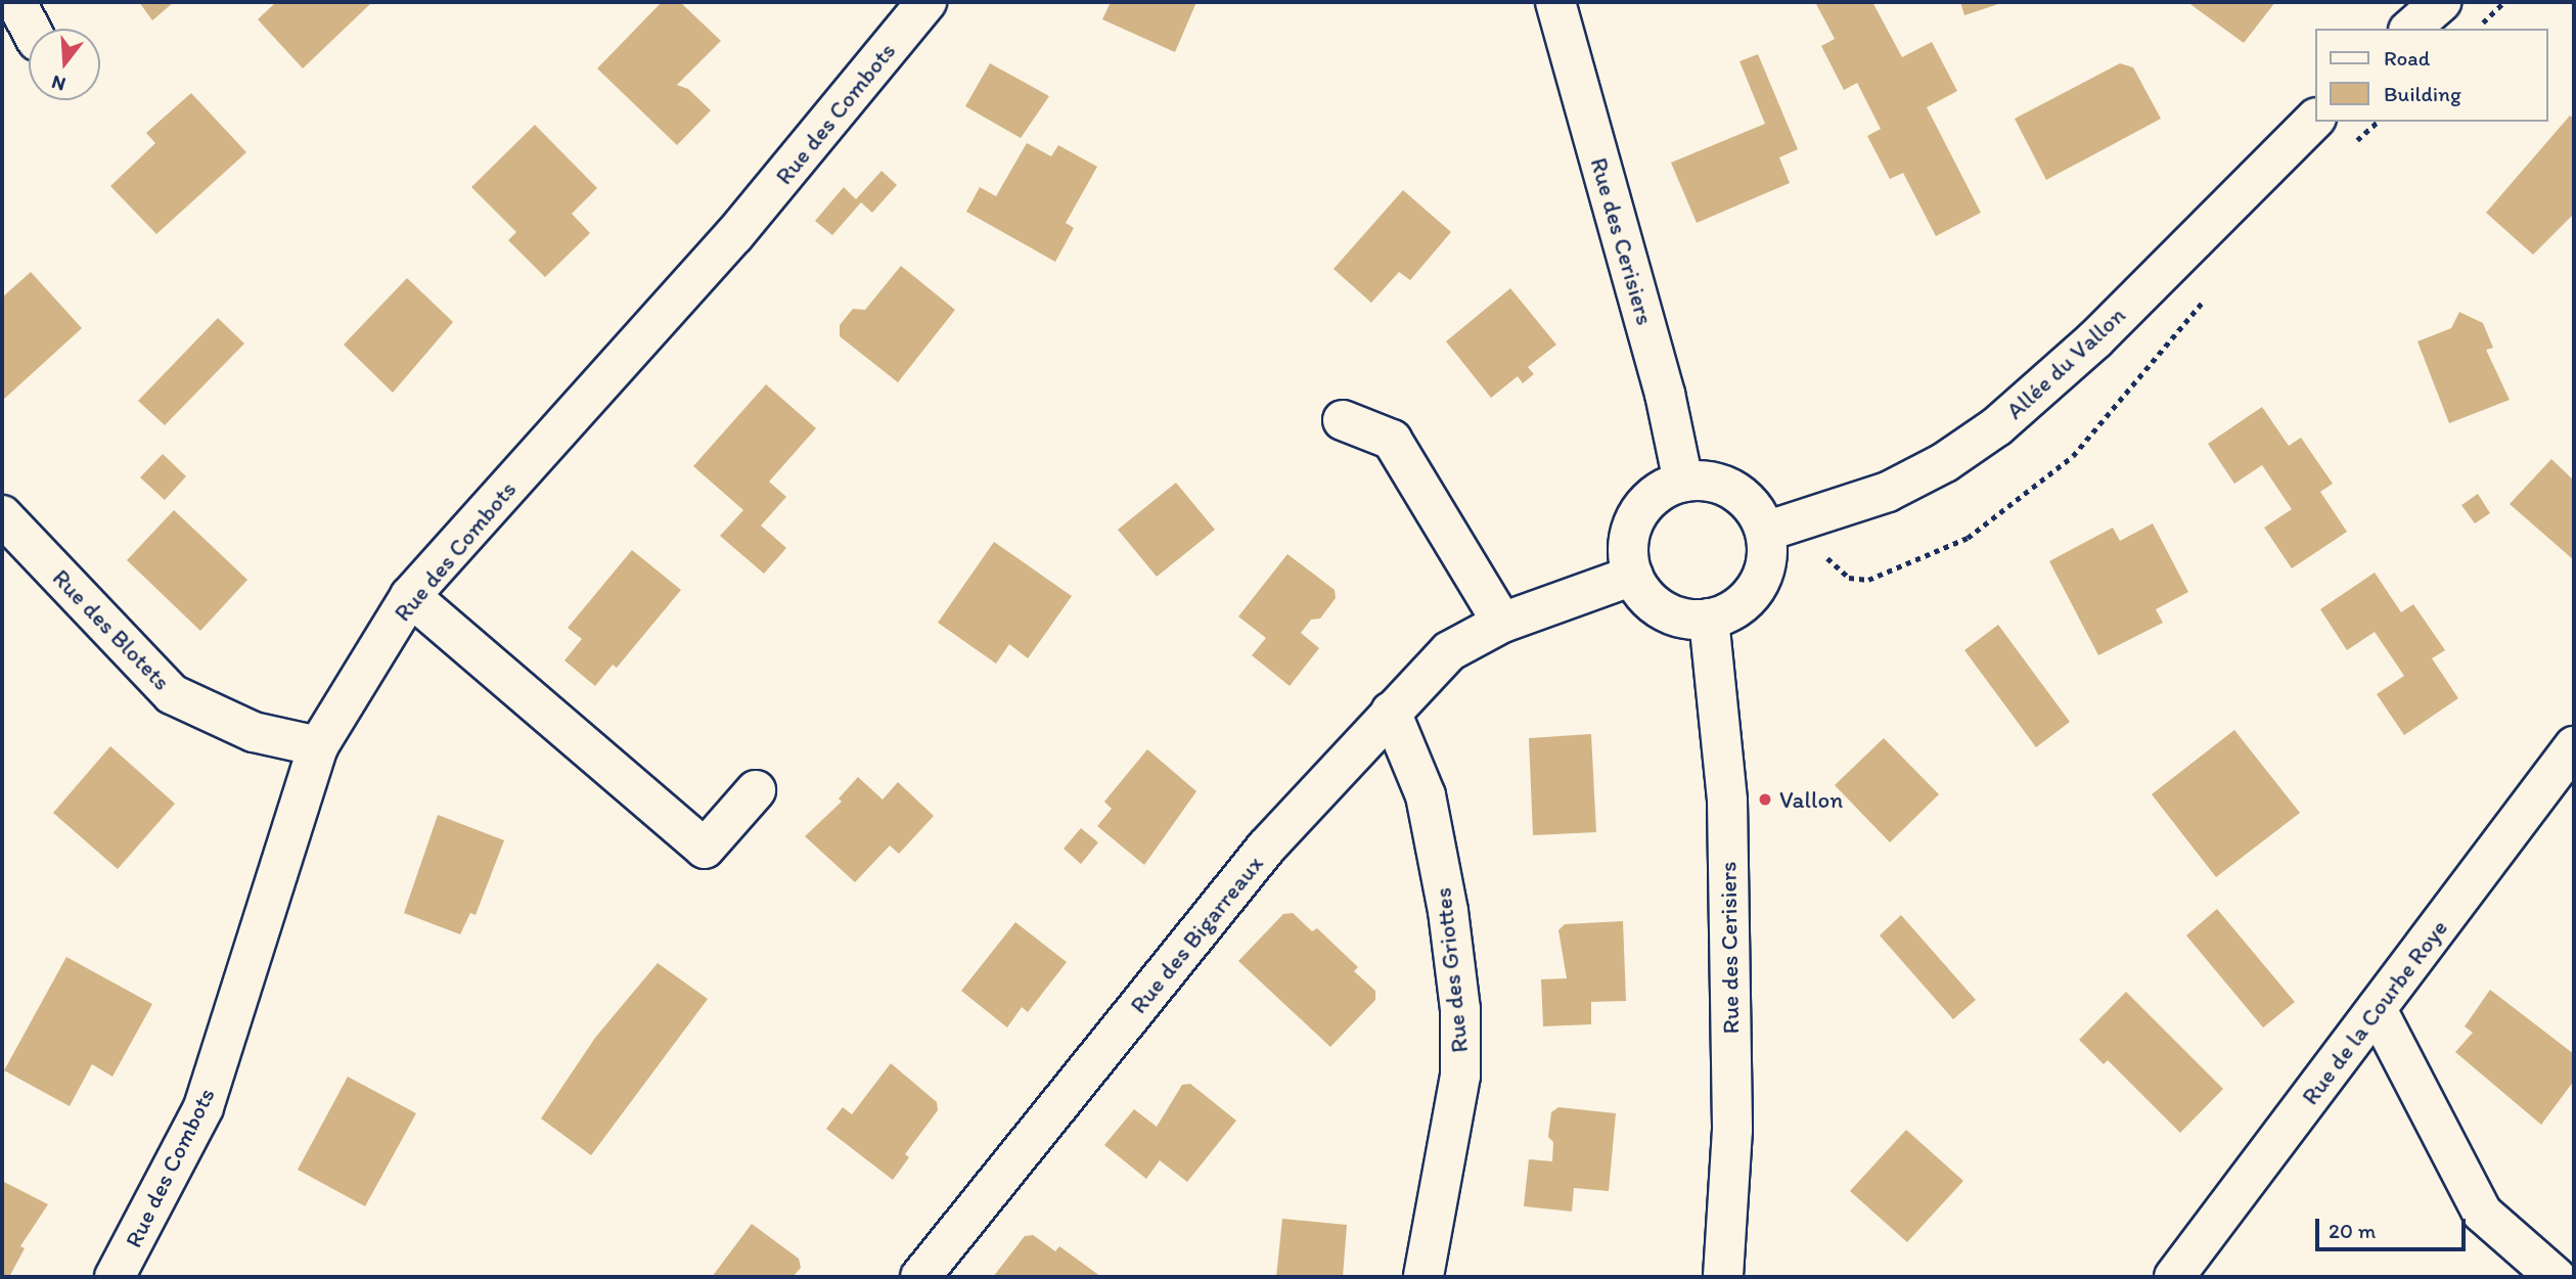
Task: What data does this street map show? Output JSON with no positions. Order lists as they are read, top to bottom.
{
  "streets": {
    "street": [
      "Rue des Combots",
      "Rue des Cerisiers",
      "Allée du Vallon",
      "Rue des Blotets",
      "Rue des Bigarreaux",
      "Rue des Griottes",
      "Rue de la Courbe Roye"
    ]
  },
  "crossings": [
    ["Rue des Combots", "Rue des Blotets"],
    ["Rue des Cerisiers", "Allée du Vallon"],
    ["Rue des Cerisiers", "Rue des Bigarreaux"],
    ["Allée du Vallon", "Rue des Bigarreaux"],
    ["Rue des Bigarreaux", "Rue des Griottes"]
  ],
  "places": ["Vallon"],
  "legend": ["Road", "Building"],
  "scale_bar": "20 m",
  "north": "bottom"
}
